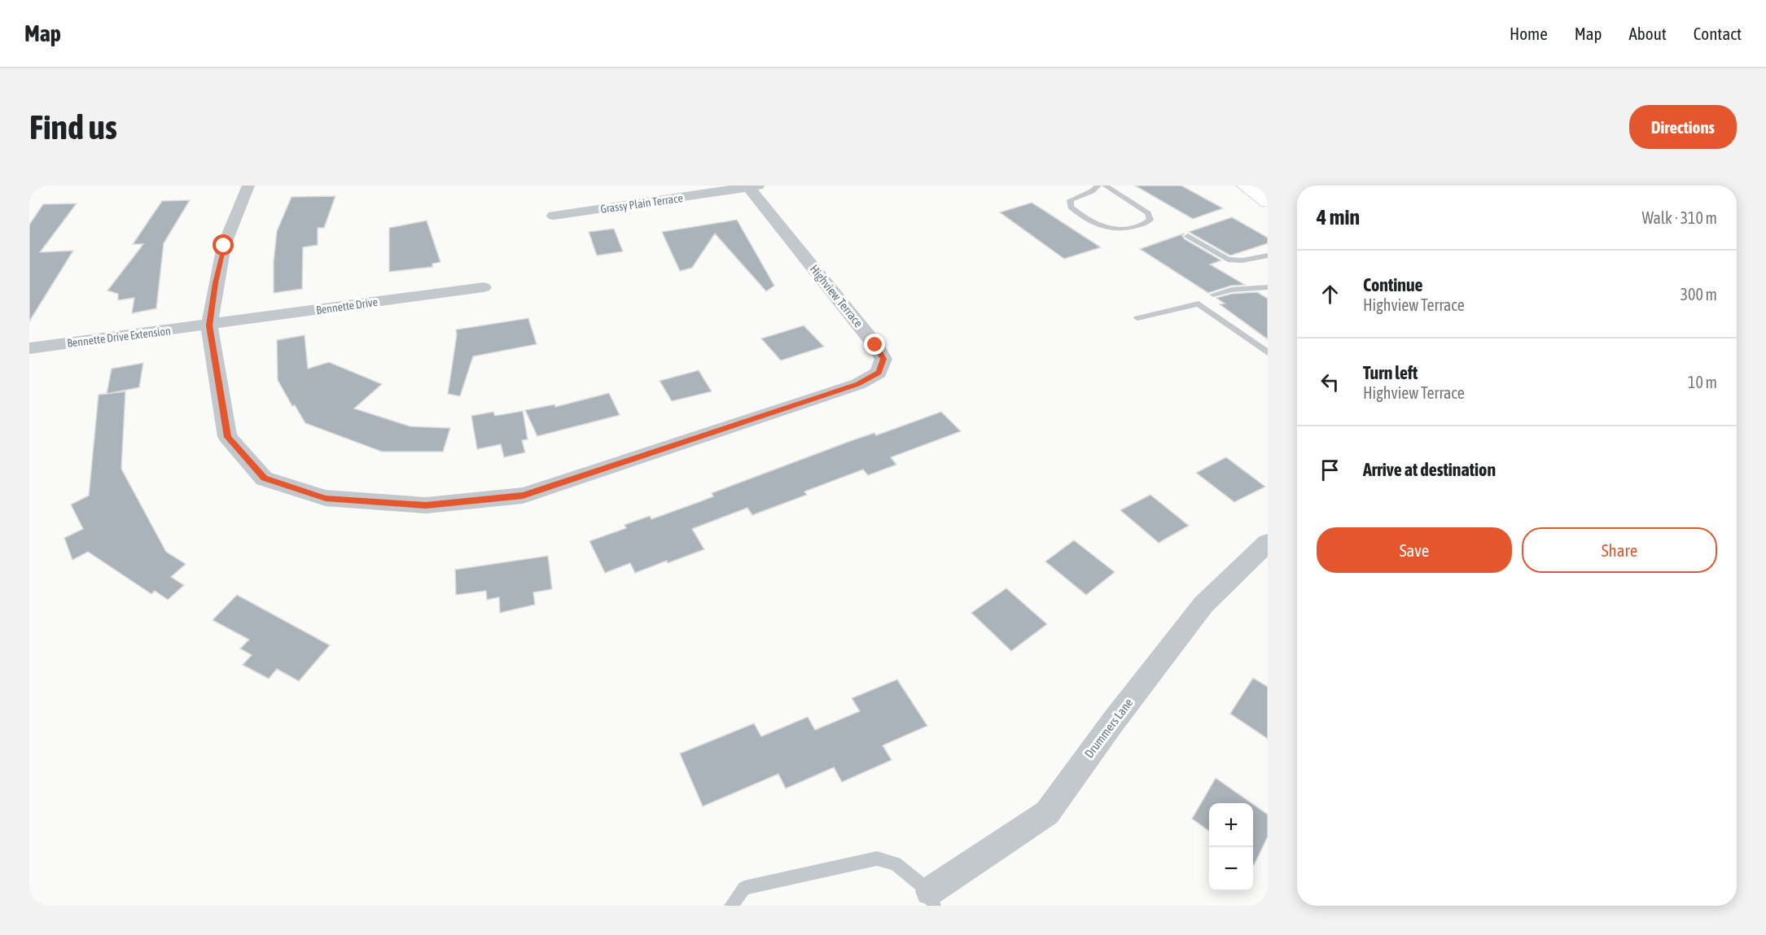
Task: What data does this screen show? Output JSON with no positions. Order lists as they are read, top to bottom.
{
  "streets": {
    "street": [
      "Grassy Plain Terrace",
      "Highview Terrace",
      "Bennette Drive",
      "Bennette Drive Extension",
      "Drummers Lane"
    ]
  },
  "crossings": [
    ["Grassy Plain Terrace", "Highview Terrace"],
    ["Highview Terrace", "Bennette Drive"],
    ["Highview Terrace", "Bennette Drive Extension"],
    ["Bennette Drive", "Bennette Drive Extension"]
  ],
  "page": {
    "header": "Map",
    "nav": [
      "Home",
      "Map",
      "About",
      "Contact"
    ],
    "buttons": [
      "Directions",
      ["Save", "Share"]
    ],
    "title": "Find us",
    "heading": ["4 min", "Walk · 310 m"],
    "list": [
      ["Continue", "Highview Terrace", "300 m"],
      ["Turn left", "Highview Terrace", "10 m"],
      "Arrive at destination"
    ],
    "map_buttons": ["+", "−"]
  }
}
